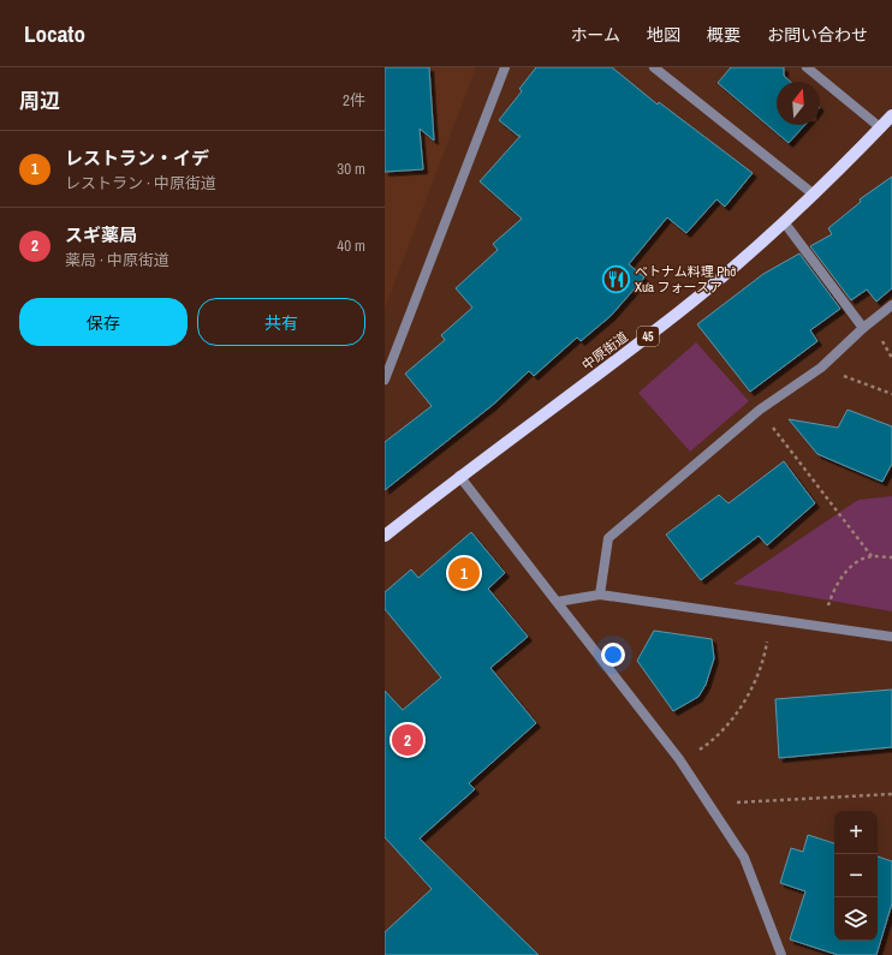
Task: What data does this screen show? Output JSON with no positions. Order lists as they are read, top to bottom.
{
  "streets": {
    "main road": ["45", "中原街道"]
  },
  "places": {
    "restaurant": ["ベトナム料理 Phở Xưa フォースア"]
  },
  "north": "top",
  "page": {
    "header": "Locato",
    "nav": [
      "ホーム",
      "地図",
      "概要",
      "お問い合わせ"
    ],
    "heading": ["周辺", "2件"],
    "list": [
      {
        "mark": "1",
        "name": "レストラン・イデ",
        "note": "レストラン · 中原街道",
        "value": "30 m"
      },
      {
        "mark": "2",
        "name": "スギ薬局",
        "note": "薬局 · 中原街道",
        "value": "40 m"
      }
    ],
    "buttons": ["保存", "共有"],
    "pins": ["1", "2"],
    "map_buttons": ["+", "−"]
  }
}
